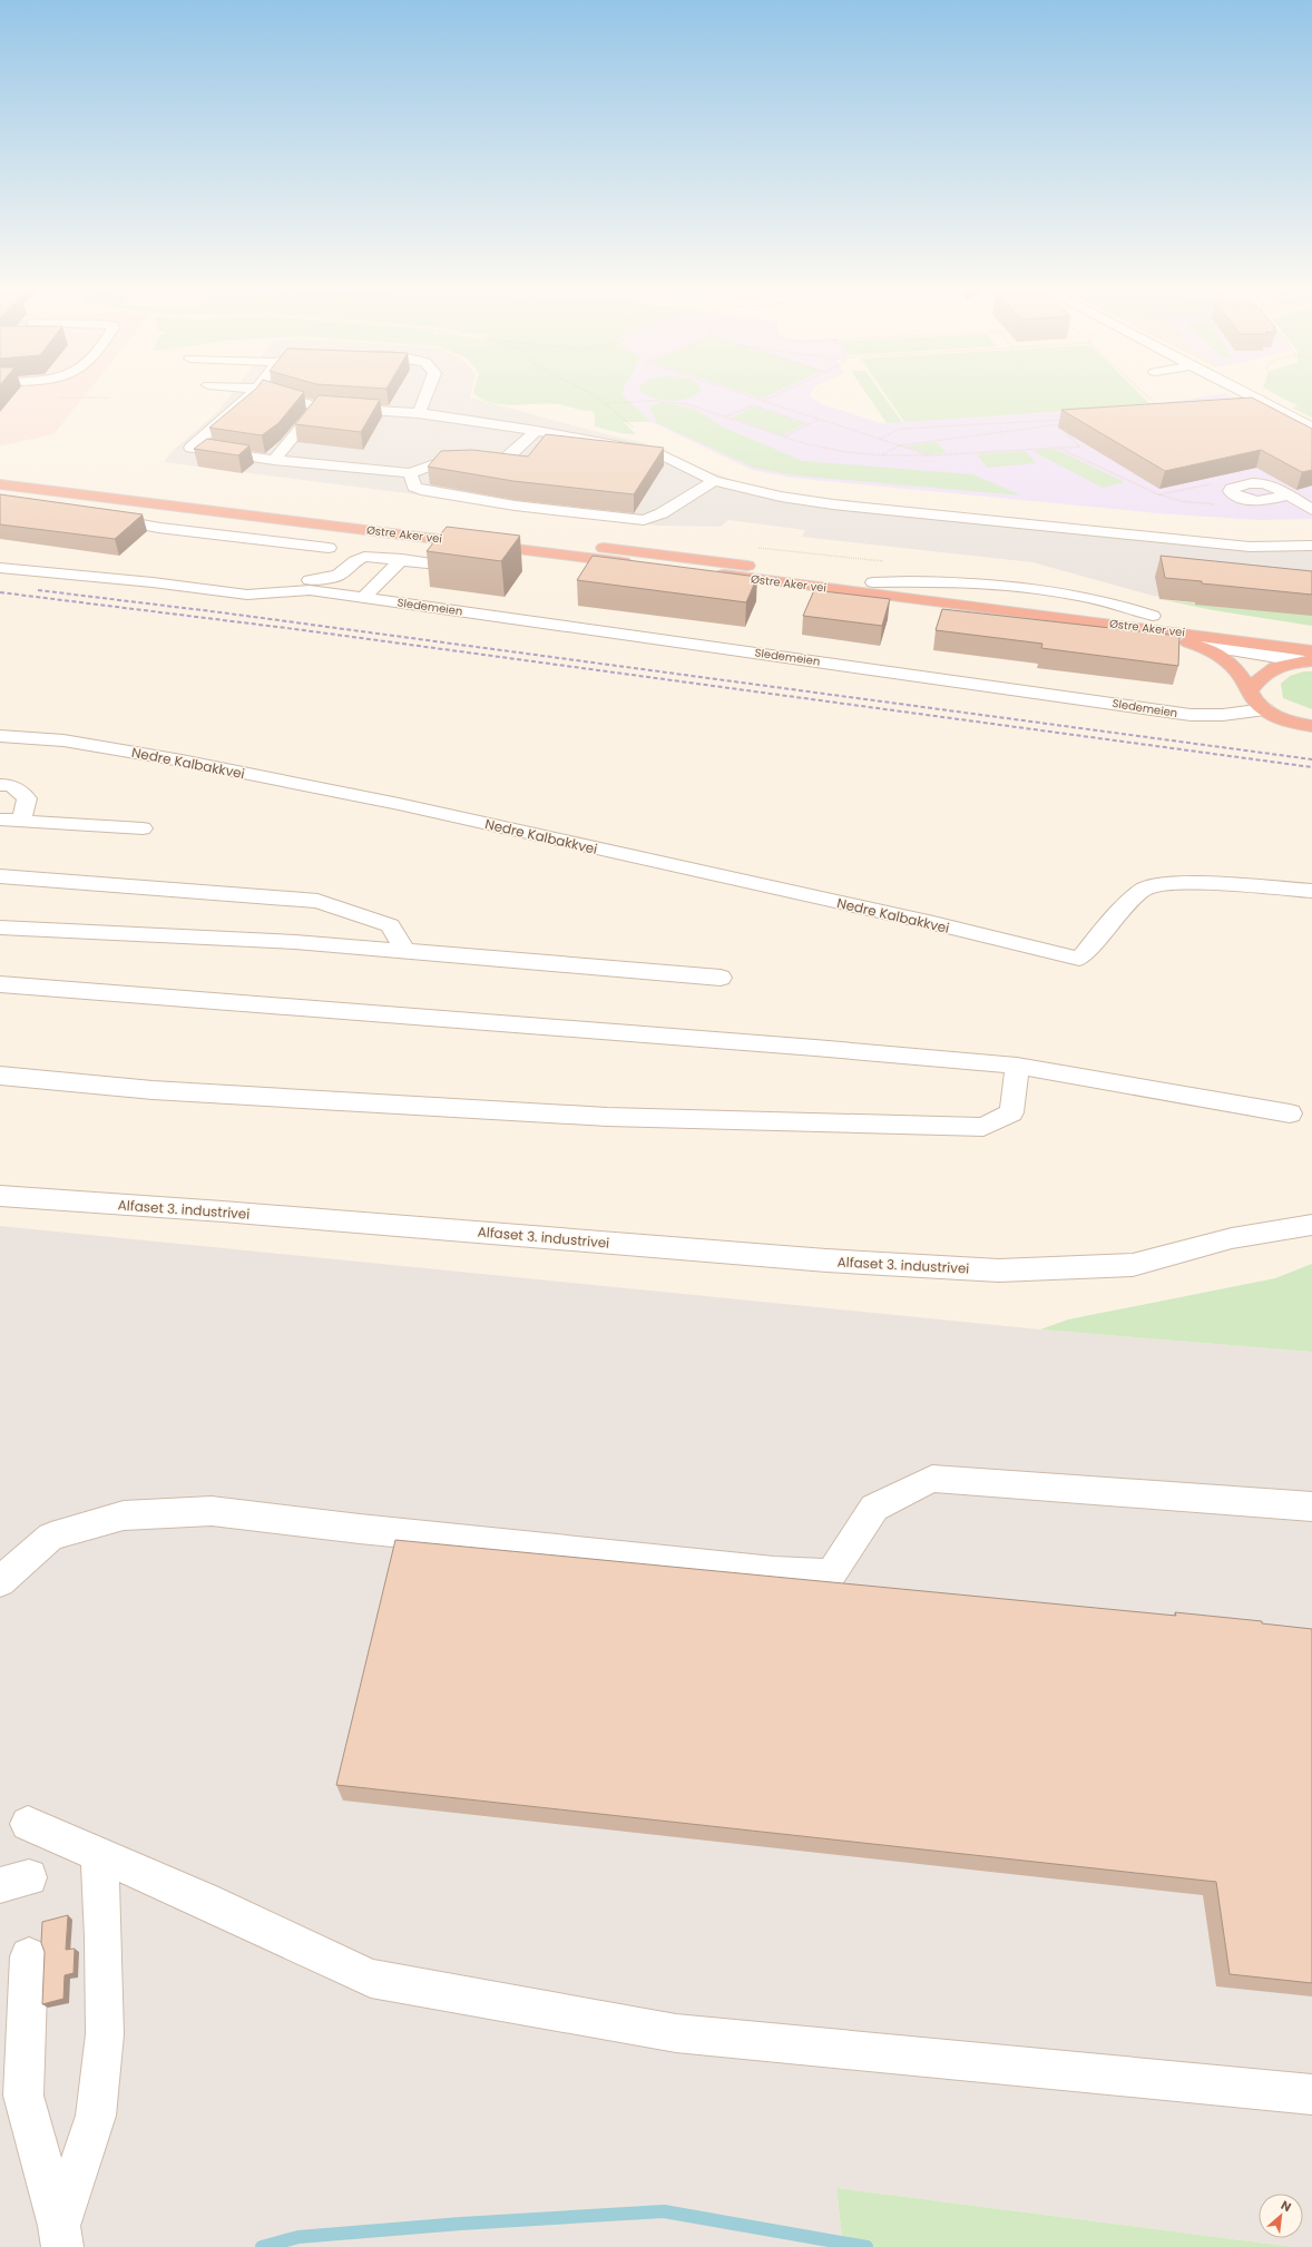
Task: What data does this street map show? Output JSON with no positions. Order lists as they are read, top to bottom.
{
  "streets": {
    "highway": ["Østre Aker vei"],
    "street": ["Sledemeien", "Nedre Kalbakkvei", "Alfaset 3. industrivei"]
  },
  "crossings": [
    ["Østre Aker vei", "Sledemeien"]
  ],
  "north": "top right"
}
